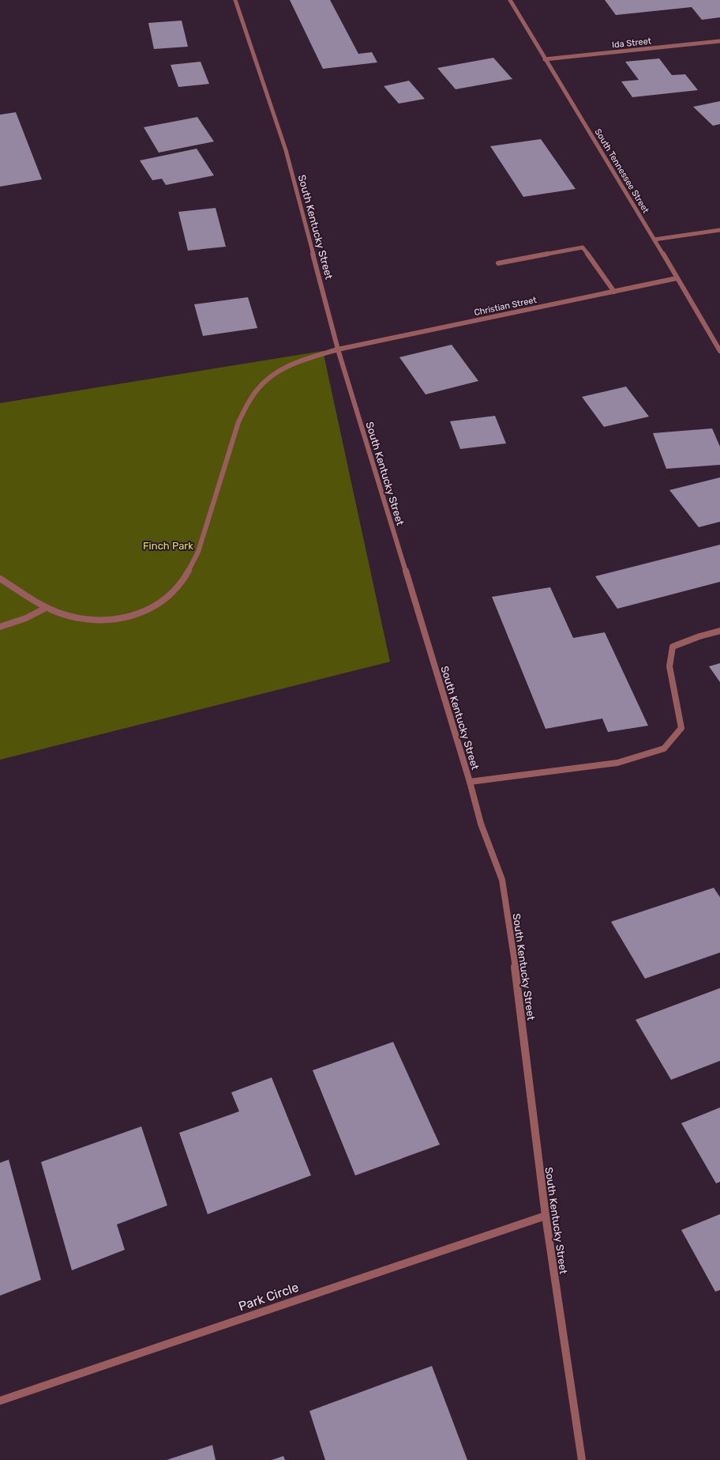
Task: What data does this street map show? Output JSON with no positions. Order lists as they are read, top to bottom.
{
  "streets": {
    "street": [
      "Ida Street",
      "South Tennessee Street",
      "South Kentucky Street",
      "Christian Street",
      "Park Circle"
    ]
  },
  "crossings": [
    ["Ida Street", "South Tennessee Street"],
    ["South Tennessee Street", "Christian Street"],
    ["South Kentucky Street", "Christian Street"],
    ["South Kentucky Street", "Park Circle"]
  ],
  "parks": ["Finch Park"]
}
